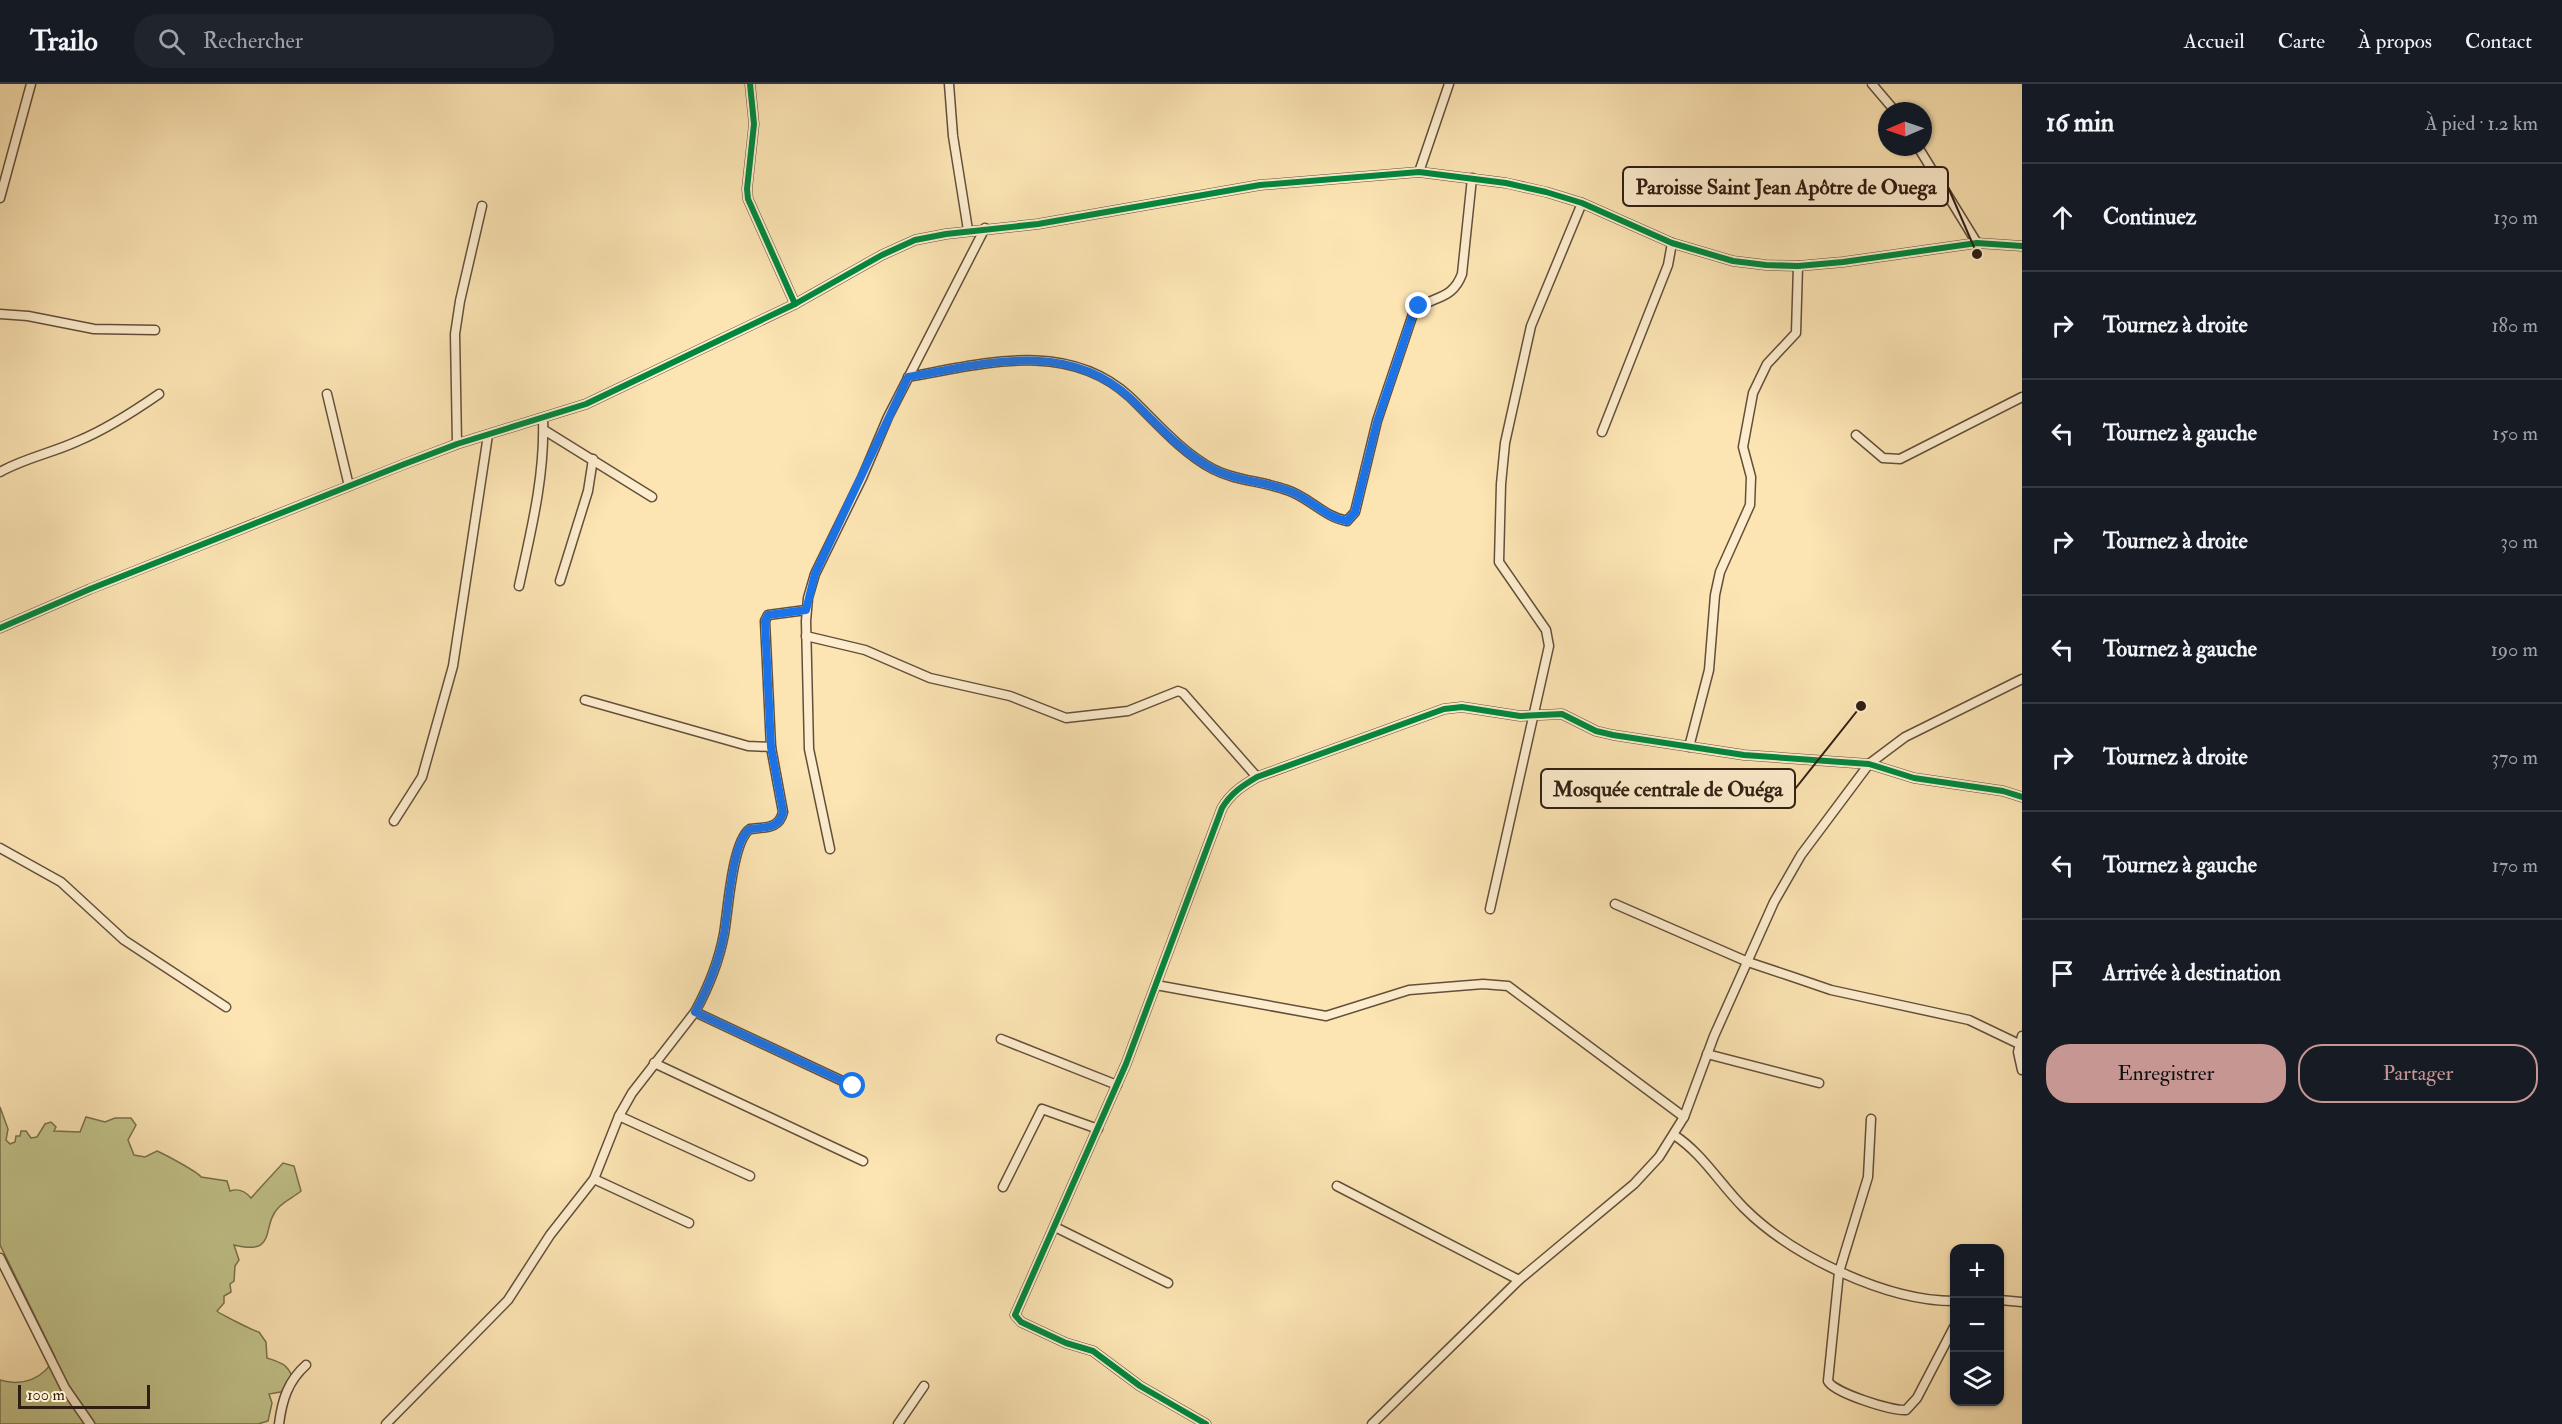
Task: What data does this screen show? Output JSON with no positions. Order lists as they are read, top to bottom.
{
  "places": ["Paroisse Saint Jean Apôtre de Ouega", "Mosquée centrale de Ouéga"],
  "scale_bar": "100 m",
  "north": "left",
  "page": {
    "header": "Trailo",
    "search": "Rechercher",
    "nav": [
      "Accueil",
      "Carte",
      "À propos",
      "Contact"
    ],
    "heading": ["16 min", "À pied · 1.2 km"],
    "list": [
      ["Continuez", "130 m"],
      ["Tournez à droite", "180 m"],
      ["Tournez à gauche", "150 m"],
      ["Tournez à droite", "30 m"],
      ["Tournez à gauche", "190 m"],
      ["Tournez à droite", "370 m"],
      ["Tournez à gauche", "170 m"],
      "Arrivée à destination"
    ],
    "buttons": ["Enregistrer", "Partager"],
    "map_buttons": ["+", "−"],
    "scale": "100 m"
  }
}
